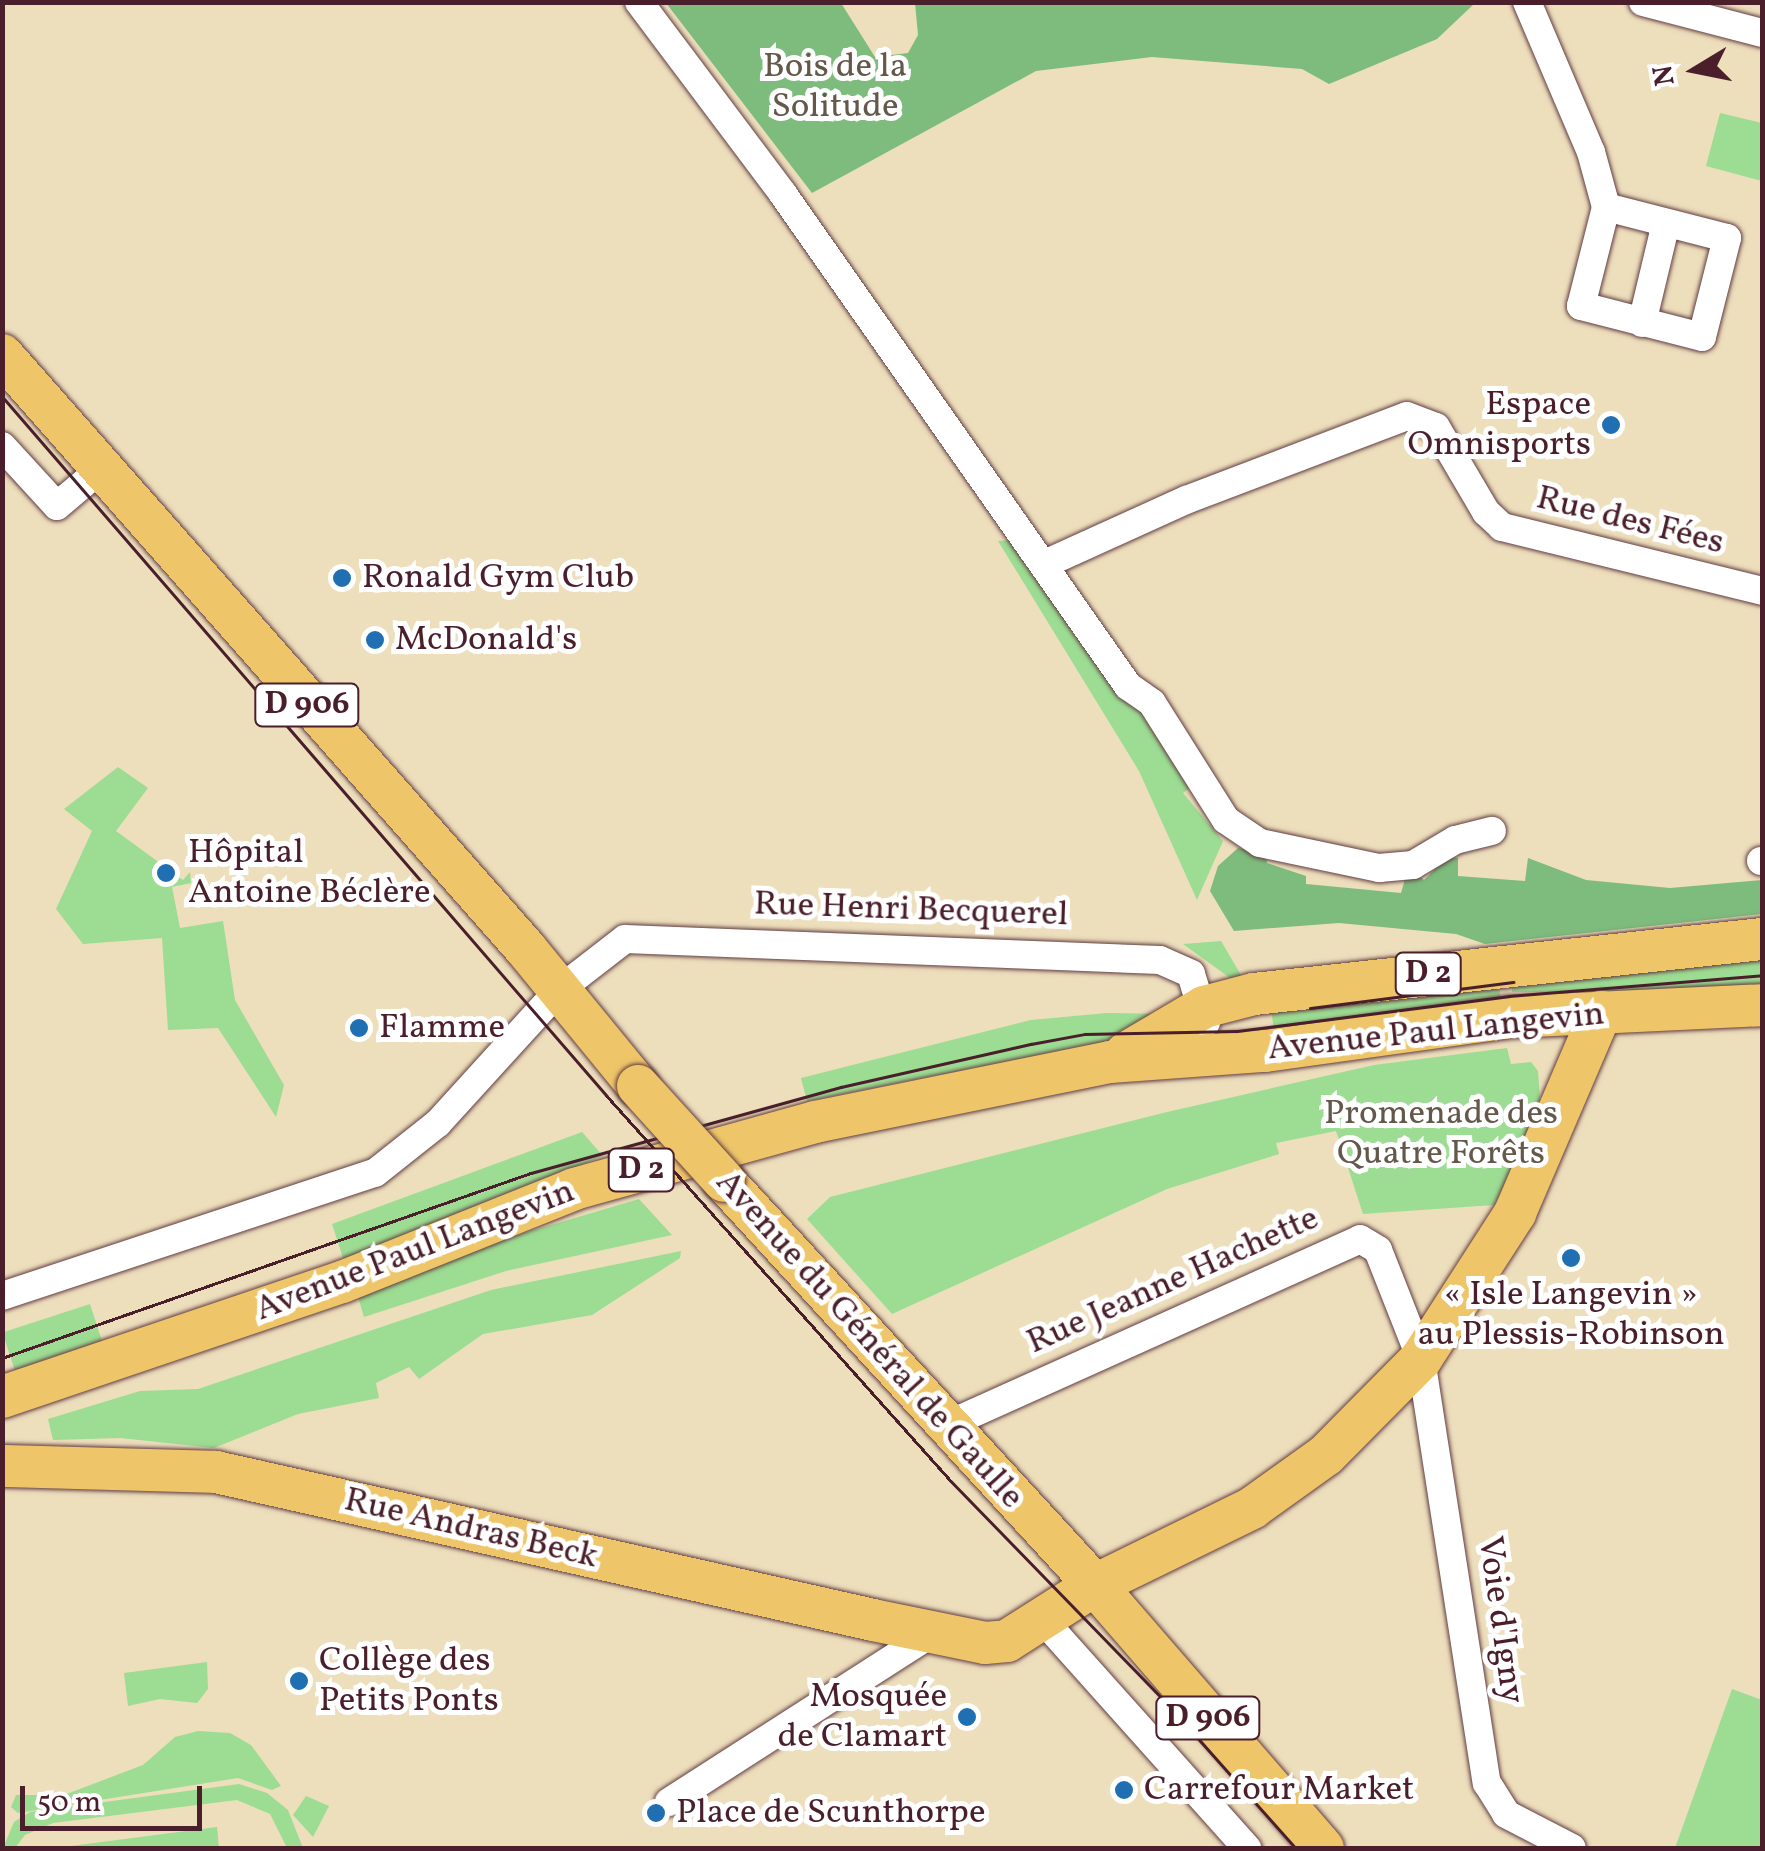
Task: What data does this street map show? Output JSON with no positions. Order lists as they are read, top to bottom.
{
  "streets": {
    "main road": [
      "D 906",
      "D 2",
      "Avenue Paul Langevin",
      "Avenue du Général de Gaulle",
      "Rue Andras Beck"
    ],
    "street": [
      "Rue des Fées",
      "Rue Henri Becquerel",
      "Rue Jeanne Hachette",
      "Voie d'Igny"
    ]
  },
  "crossings": [
    ["Rue Henri Becquerel", "Avenue Paul Langevin"],
    ["Rue Henri Becquerel", "Avenue du Général de Gaulle"],
    ["Avenue Paul Langevin", "Rue Andras Beck"],
    ["Rue Jeanne Hachette", "Avenue du Général de Gaulle"],
    ["Rue Jeanne Hachette", "Rue Andras Beck"],
    ["Rue Jeanne Hachette", "Voie d'Igny"],
    ["Avenue du Général de Gaulle", "Rue Andras Beck"],
    ["Rue Andras Beck", "Voie d'Igny"]
  ],
  "parks": ["Bois de la Solitude", "Promenade des Quatre Forêts"],
  "places": [
    "Espace Omnisports",
    "Ronald Gym Club",
    "McDonald's",
    "Hôpital Antoine Béclère",
    "Flamme",
    "« Isle Langevin » au Plessis-Robinson",
    "Collège des Petits Ponts",
    "Mosquée de Clamart",
    "Carrefour Market",
    "Place de Scunthorpe"
  ],
  "scale_bar": "50 m",
  "north": "left"
}
